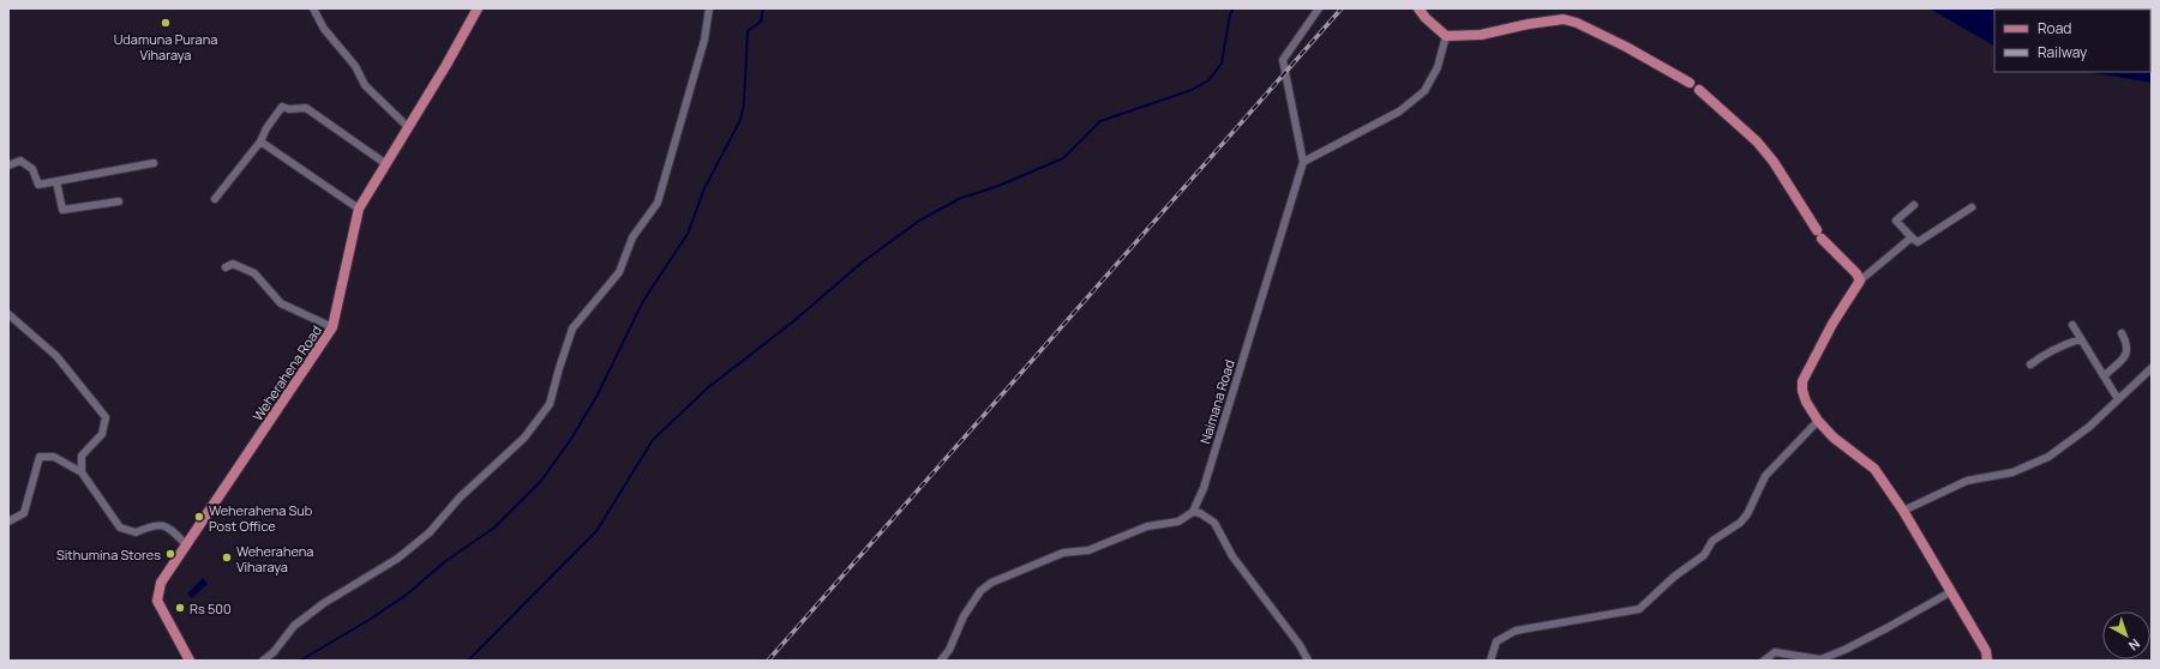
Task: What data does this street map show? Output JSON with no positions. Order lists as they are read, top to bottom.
{
  "streets": {
    "main road": ["Weherahena Road"],
    "street": ["Naimana Road"]
  },
  "places": [
    "Udamuna Purana Viharaya",
    "Weherahena Sub Post Office",
    "Sithumina Stores",
    "Weherahena Viharaya",
    "Rs 500"
  ],
  "legend": ["Road", "Railway"],
  "north": "bottom right"
}
